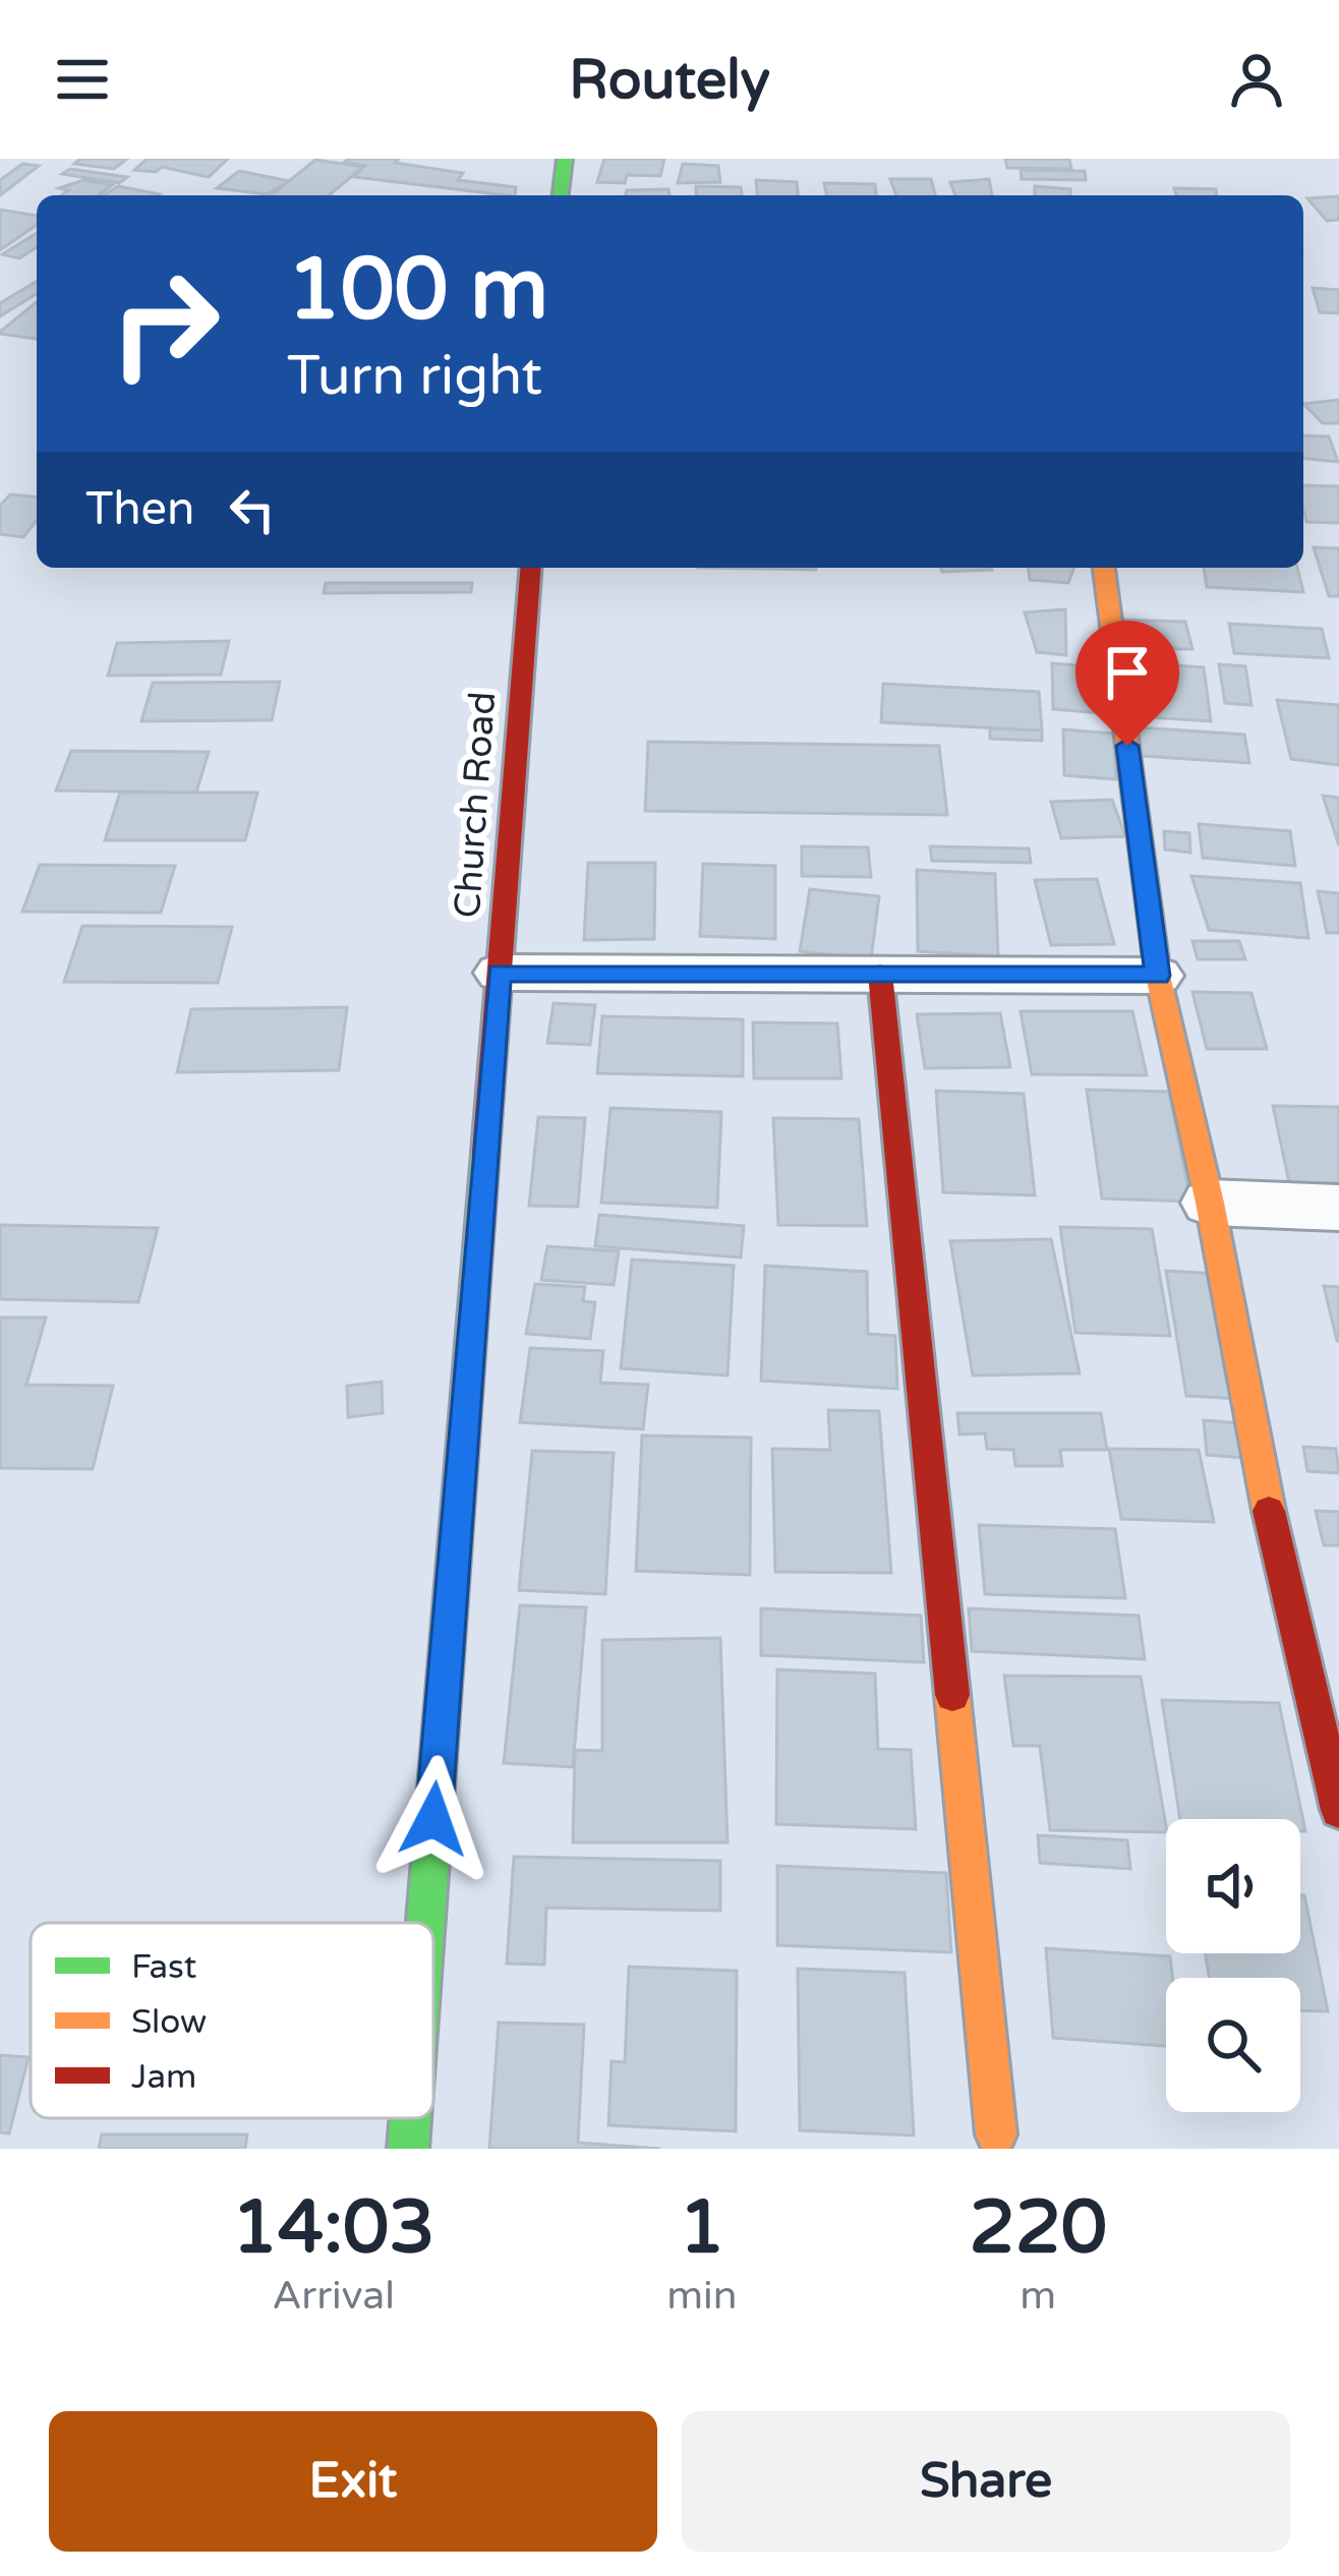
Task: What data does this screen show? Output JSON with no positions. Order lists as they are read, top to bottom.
{
  "streets": {
    "street": ["Church Road"]
  },
  "legend": ["Fast", "Slow", "Jam"],
  "page": {
    "header": "Routely",
    "turn": ["100 m", "Turn right"],
    "then": "Then",
    "eta": [
      "14:03",
      "Arrival",
      "1",
      "min",
      "220",
      "m"
    ],
    "buttons": ["Exit", "Share"]
  }
}
